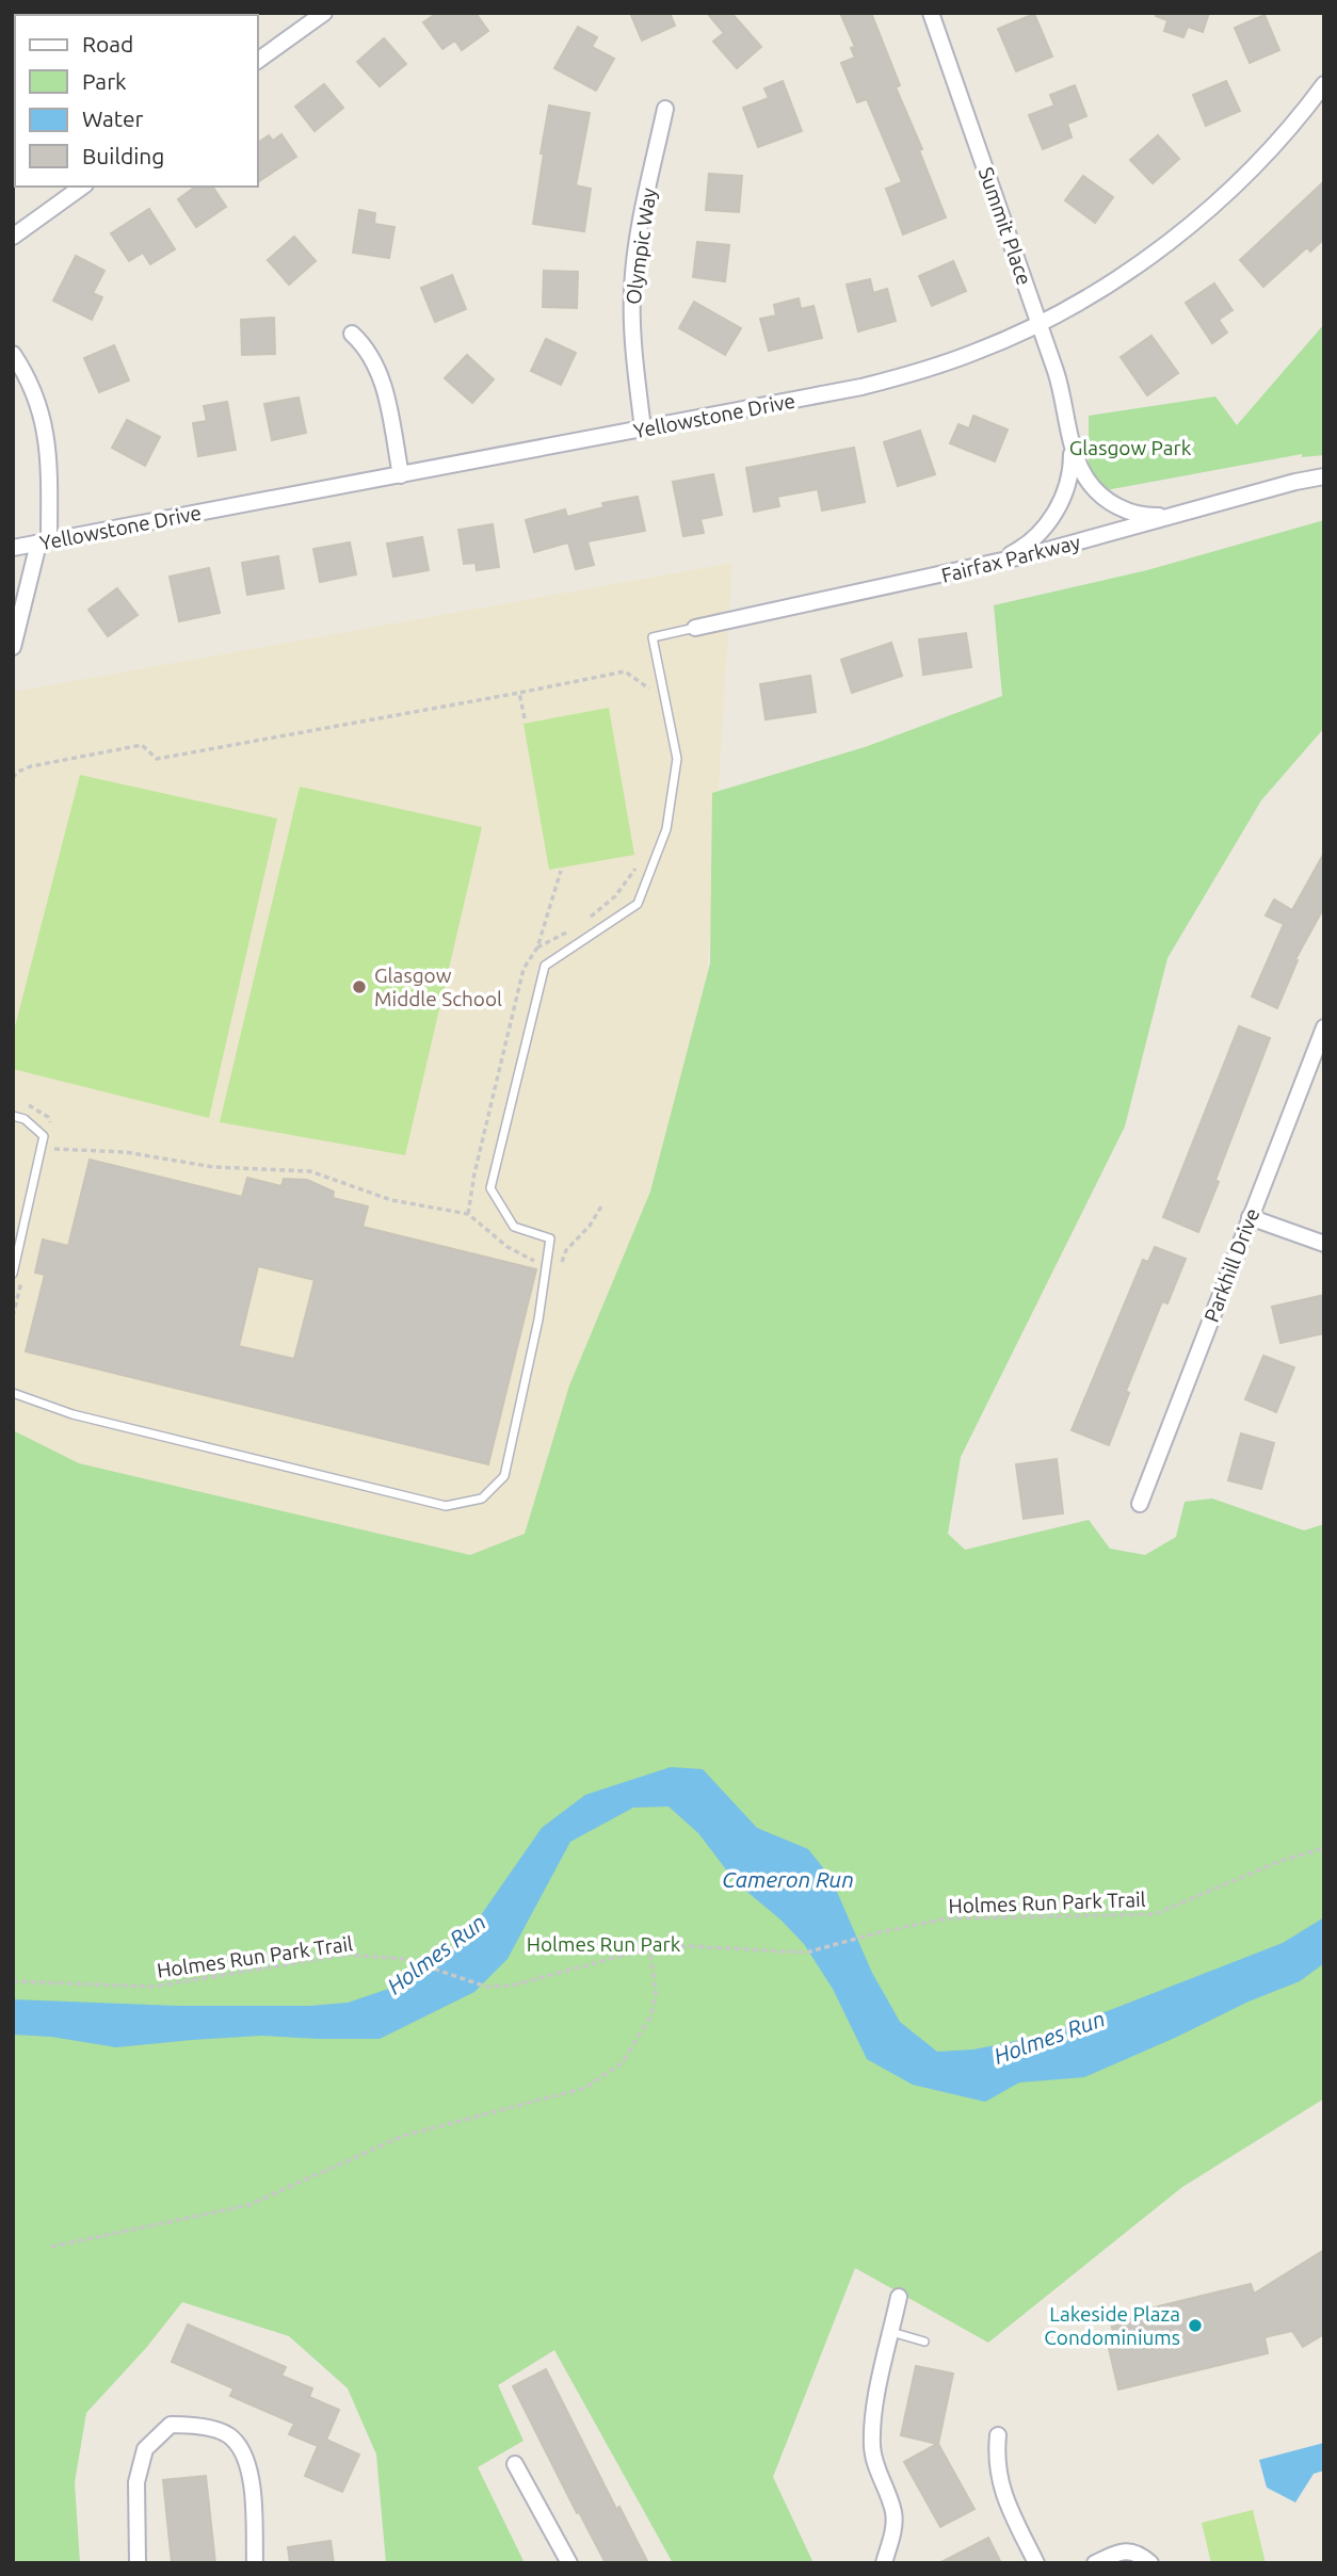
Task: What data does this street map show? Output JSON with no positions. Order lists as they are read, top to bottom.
{
  "streets": {
    "street": [
      "Summit Place",
      "Olympic Way",
      "Yellowstone Drive",
      "Fairfax Parkway",
      "Parkhill Drive"
    ],
    "path": ["Holmes Run Park Trail"]
  },
  "crossings": [
    ["Summit Place", "Yellowstone Drive"],
    ["Summit Place", "Fairfax Parkway"],
    ["Olympic Way", "Yellowstone Drive"]
  ],
  "water": ["Cameron Run", "Holmes Run"],
  "parks": ["Glasgow Park", "Holmes Run Park"],
  "places": ["Glasgow Middle School", "Lakeside Plaza Condominiums"],
  "legend": [
    "Road",
    "Park",
    "Water",
    "Building"
  ]
}
